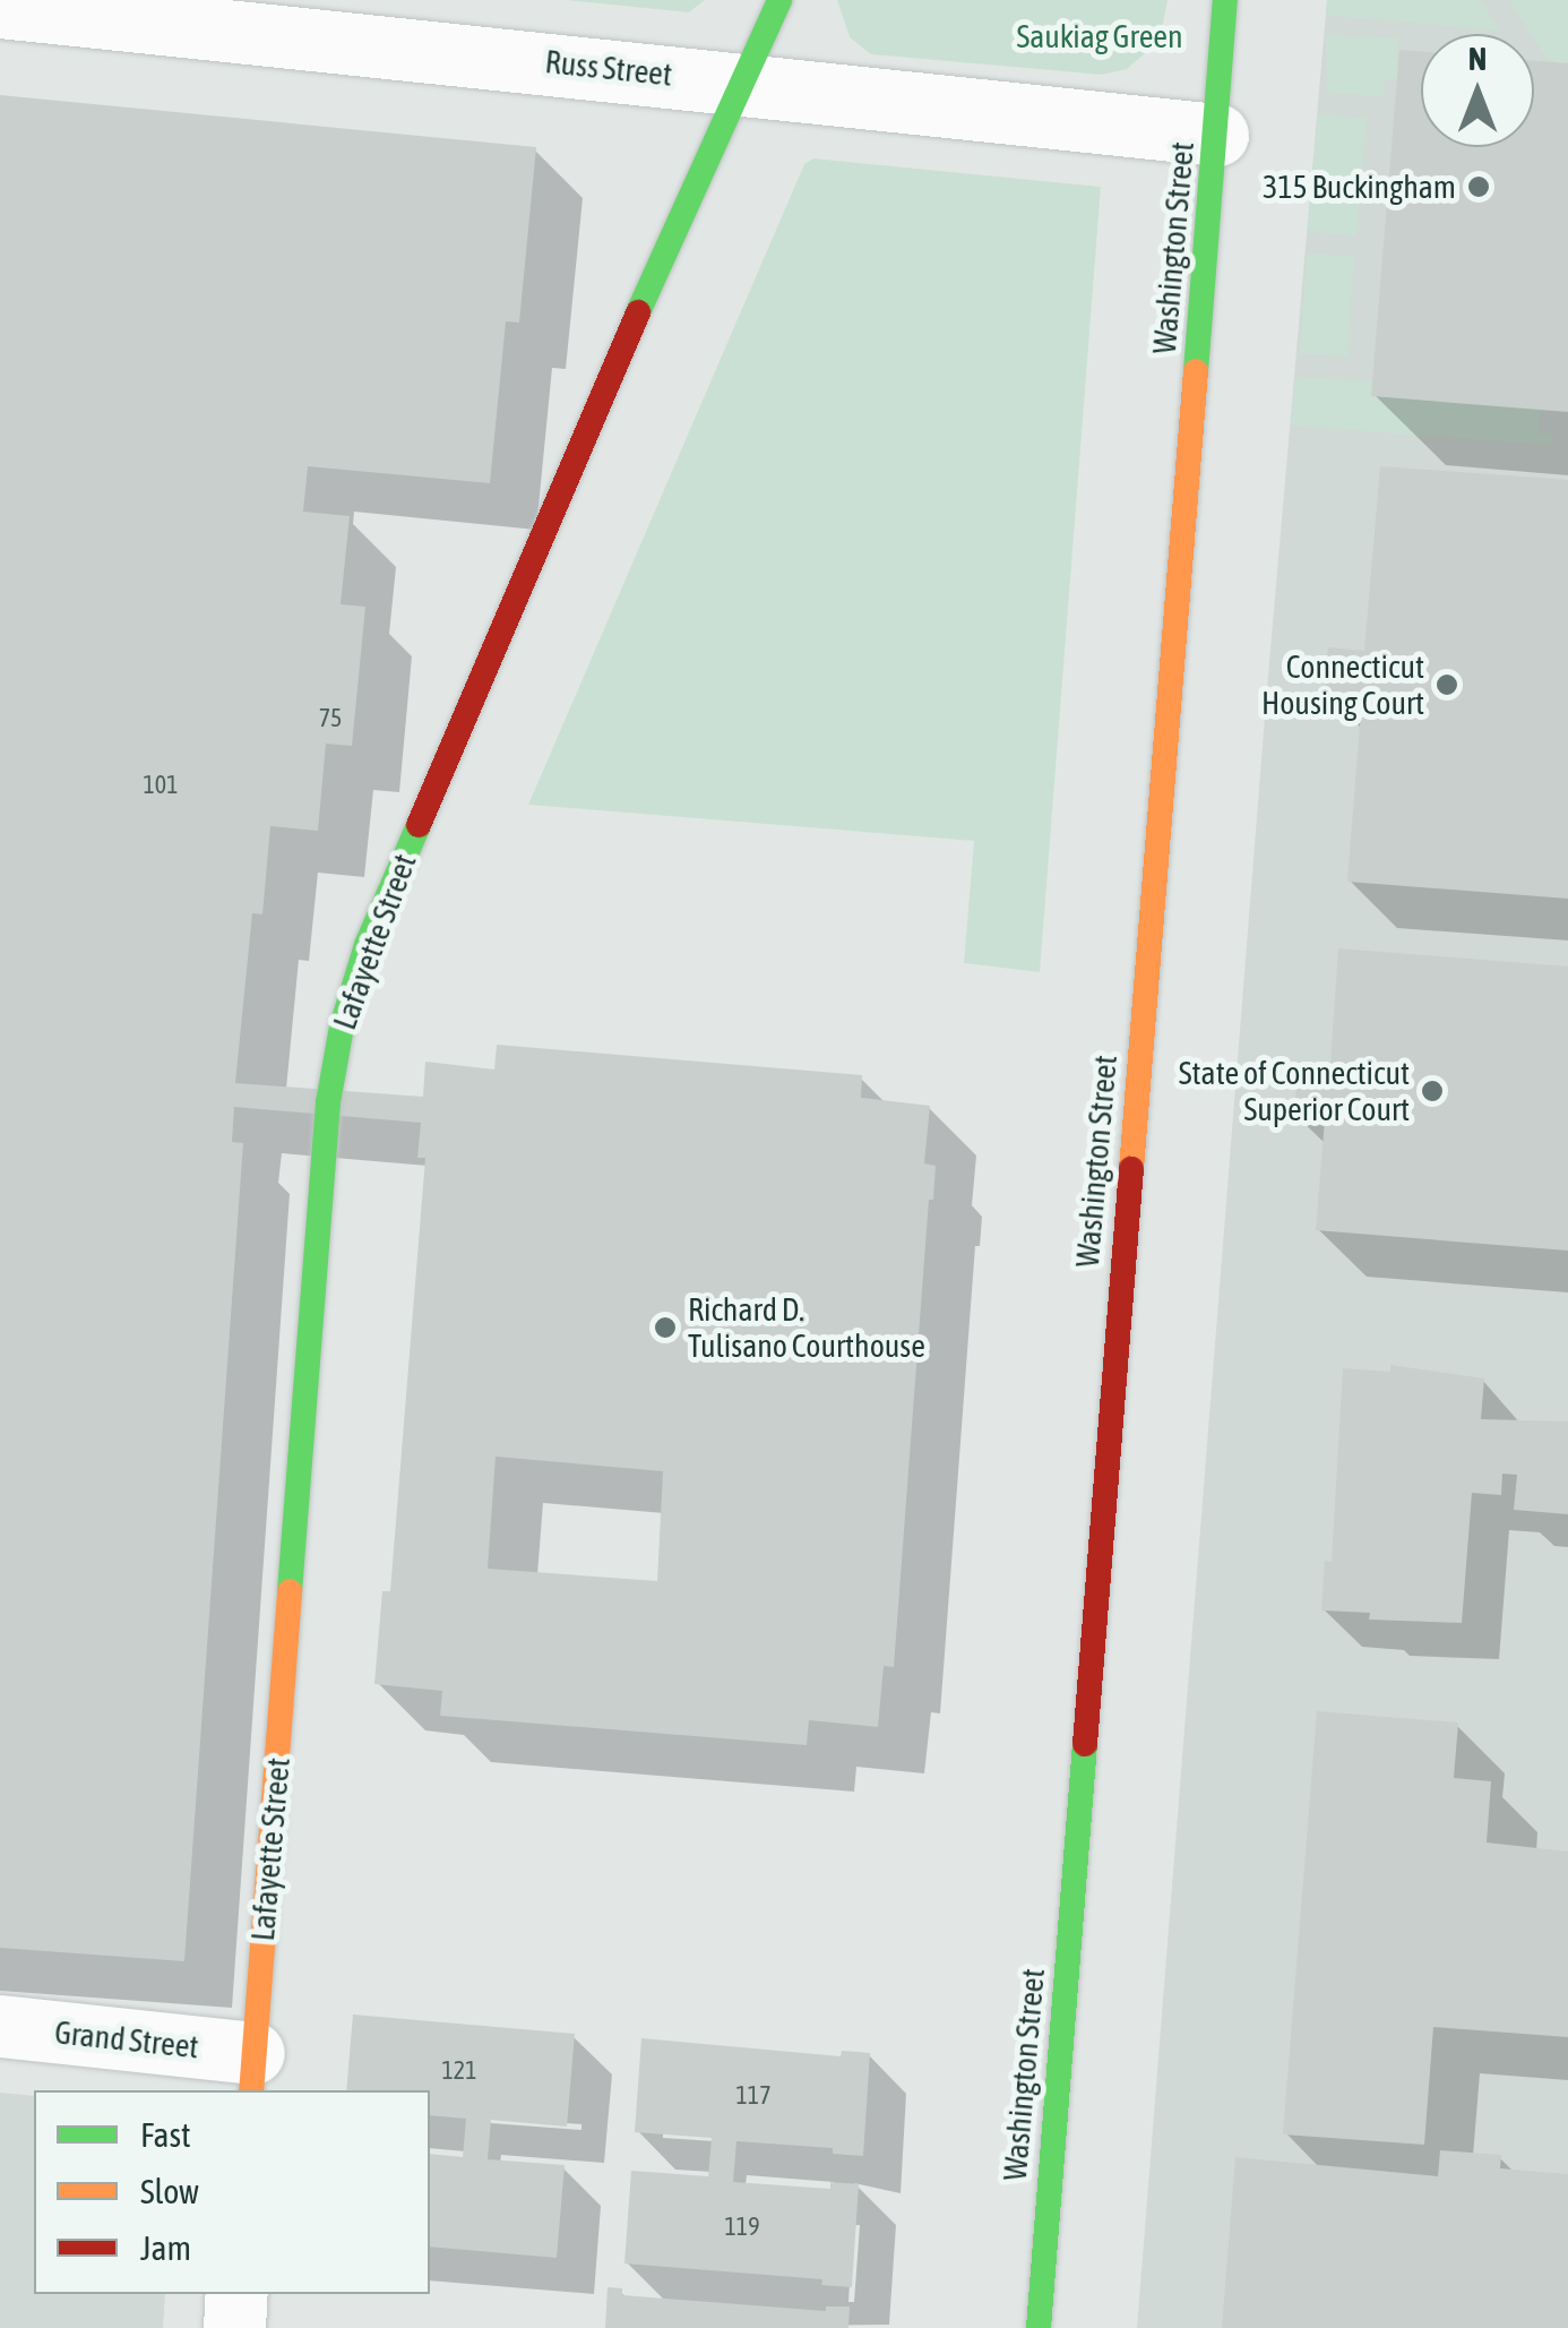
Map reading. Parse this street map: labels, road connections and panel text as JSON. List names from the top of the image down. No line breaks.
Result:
{"streets":{"main road":["Washington Street","Lafayette Street"],"street":["Russ Street","Grand Street"]},"crossings":[["Russ Street","Washington Street"],["Russ Street","Lafayette Street"],["Lafayette Street","Grand Street"]],"parks":["Saukiag Green"],"places":["315 Buckingham","Connecticut Housing Court","State of Connecticut Superior Court","Richard D. Tulisano Courthouse"],"house_numbers":["75","101","121","117","119"],"legend":["Fast","Slow","Jam"],"north":"top"}
